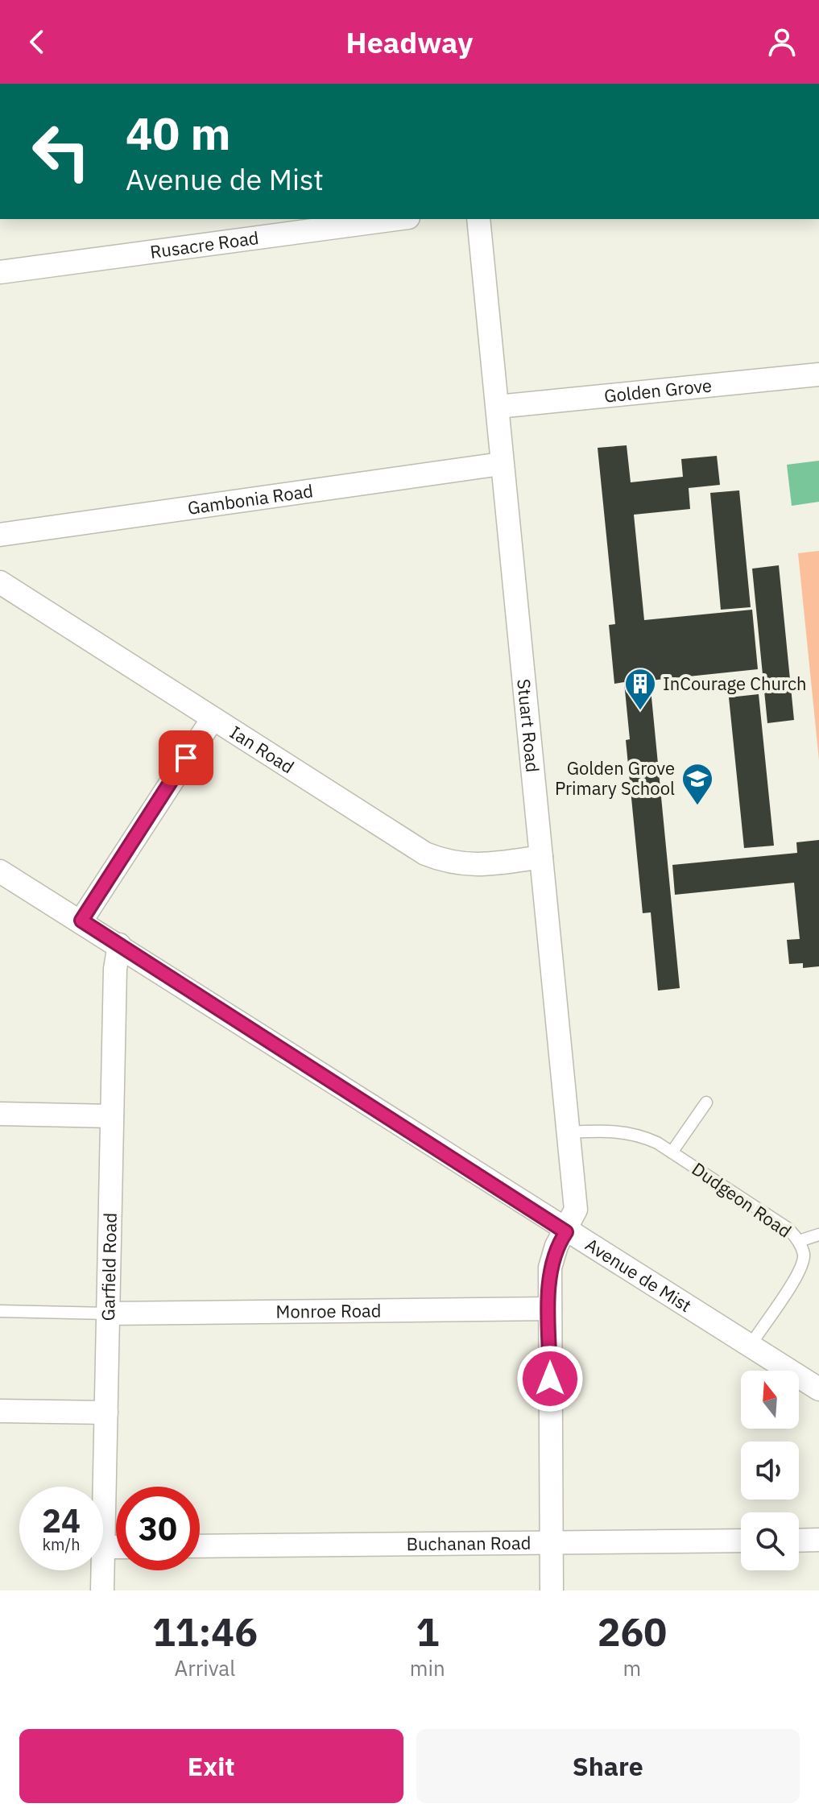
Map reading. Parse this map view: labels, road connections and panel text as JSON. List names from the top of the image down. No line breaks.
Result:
{"streets":{"street":["Rusacre Road","Golden Grove","Gambonia Road","Stuart Road","Ian Road","Garfield Road","Avenue de Mist","Monroe Road","Buchanan Road"],"lane":["Dudgeon Road"]},"crossings":[["Golden Grove","Stuart Road"],["Gambonia Road","Stuart Road"],["Stuart Road","Ian Road"],["Stuart Road","Dudgeon Road"],["Stuart Road","Avenue de Mist"],["Stuart Road","Monroe Road"],["Stuart Road","Buchanan Road"],["Dudgeon Road","Avenue de Mist"],["Garfield Road","Avenue de Mist"],["Garfield Road","Monroe Road"]],"places":{"building":["InCourage Church"],"school or university":["Golden Grove Primary School"]},"north":"top","page":{"header":"Headway","turn":["40 m","Avenue de Mist"],"speed":"24 km/h","limit":"30","eta":["11:46","Arrival","1","min","260","m"],"buttons":["Exit","Share"]}}
